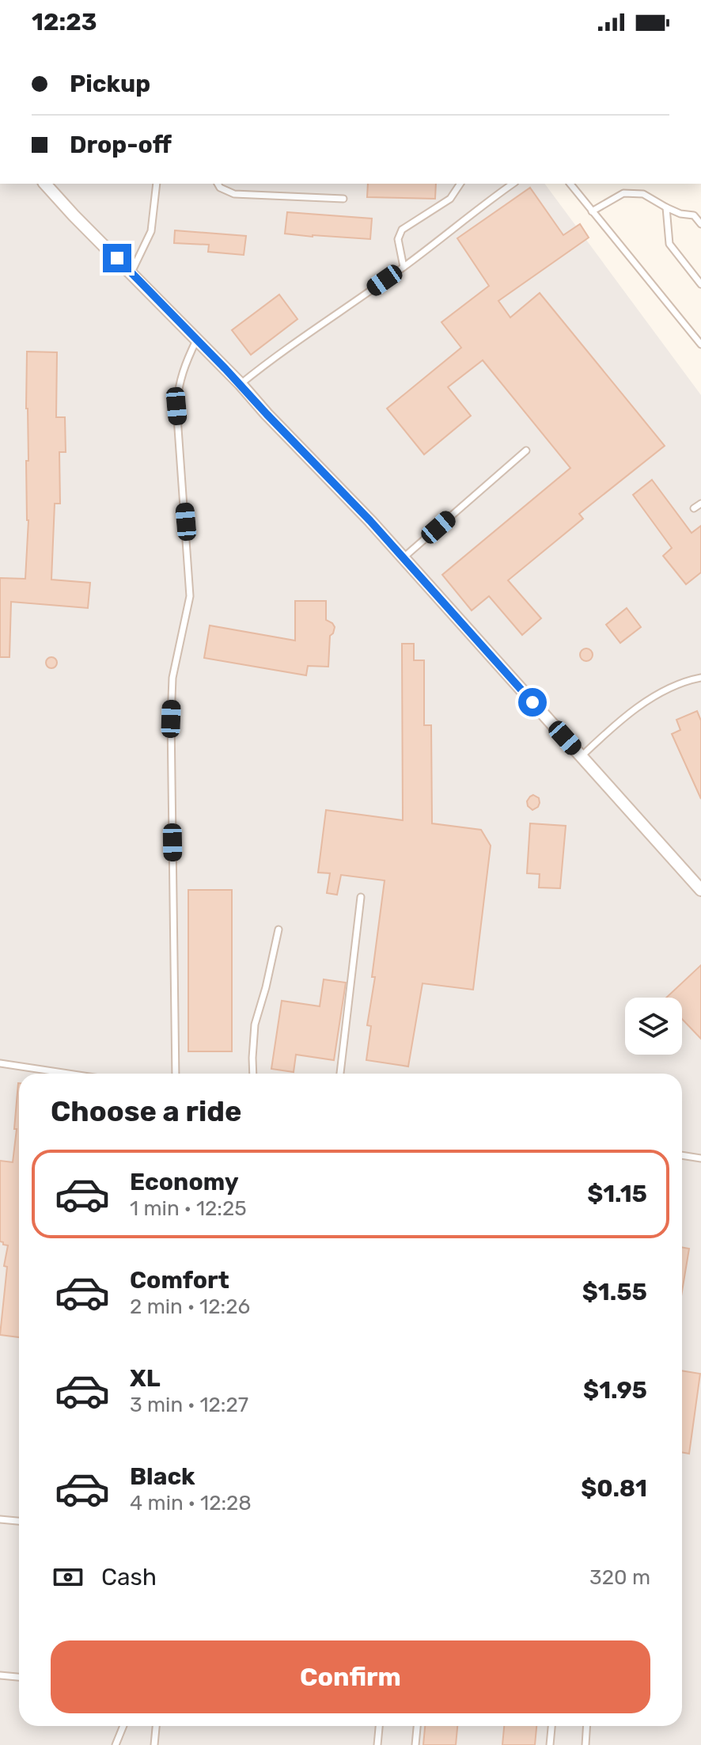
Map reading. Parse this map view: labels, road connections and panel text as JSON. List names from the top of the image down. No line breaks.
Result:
{"page":{"status":"12:23","banner":["Pickup","Drop-off"],"heading":"Choose a ride","list":[{"name":"Economy","note":"1 min · 12:25","value":"$1.15"},{"name":"Comfort","note":"2 min · 12:26","value":"$1.55"},{"name":"XL","note":"3 min · 12:27","value":"$1.95"},{"name":"Black","note":"4 min · 12:28","value":"$0.81"}],"pay":["Cash","320 m"],"buttons":"Confirm"}}
